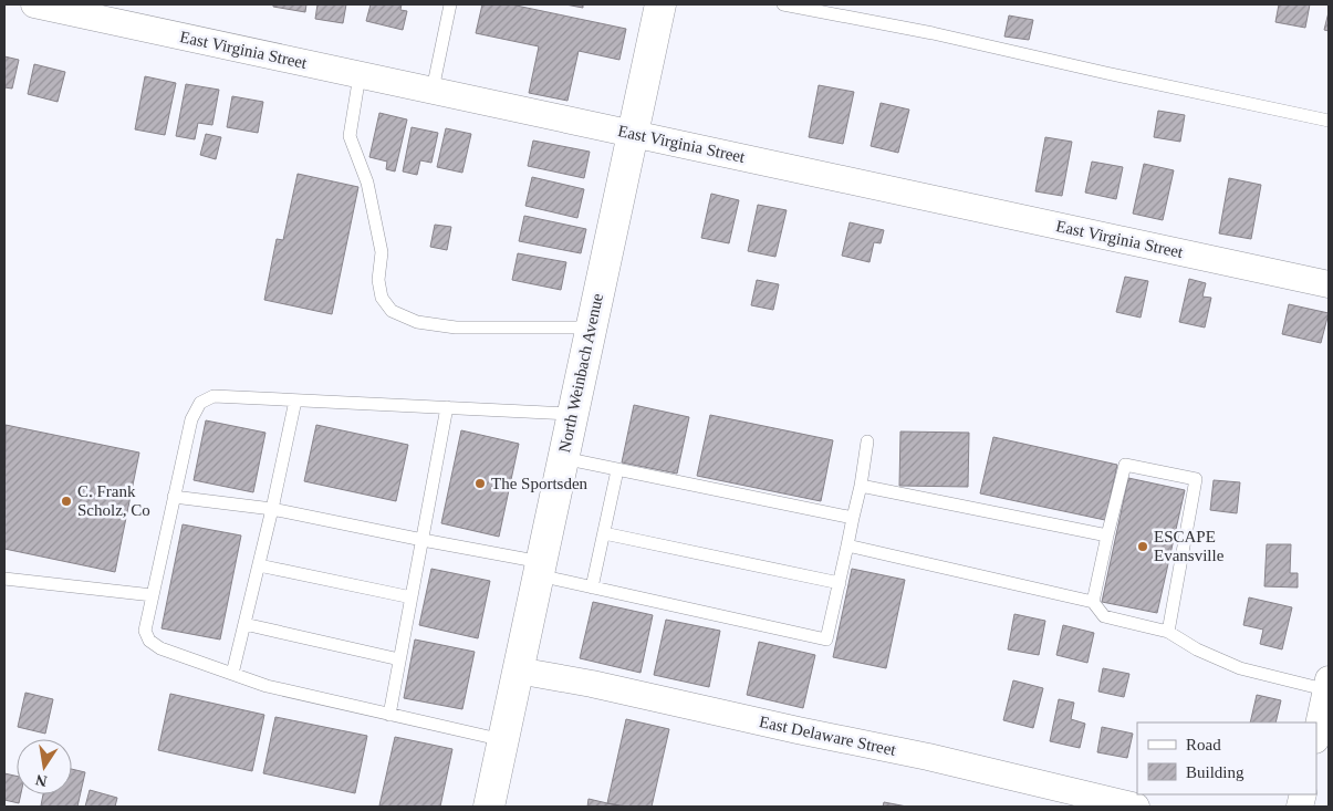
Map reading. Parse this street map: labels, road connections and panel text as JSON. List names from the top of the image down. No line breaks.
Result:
{"streets":{"main road":["North Weinbach Avenue"],"street":["East Virginia Street","East Delaware Street"]},"crossings":[["East Virginia Street","North Weinbach Avenue"],["North Weinbach Avenue","East Delaware Street"]],"places":["The Sportsden","C. Frank Scholz, Co","ESCAPE Evansville"],"legend":["Road","Building"],"north":"bottom"}
